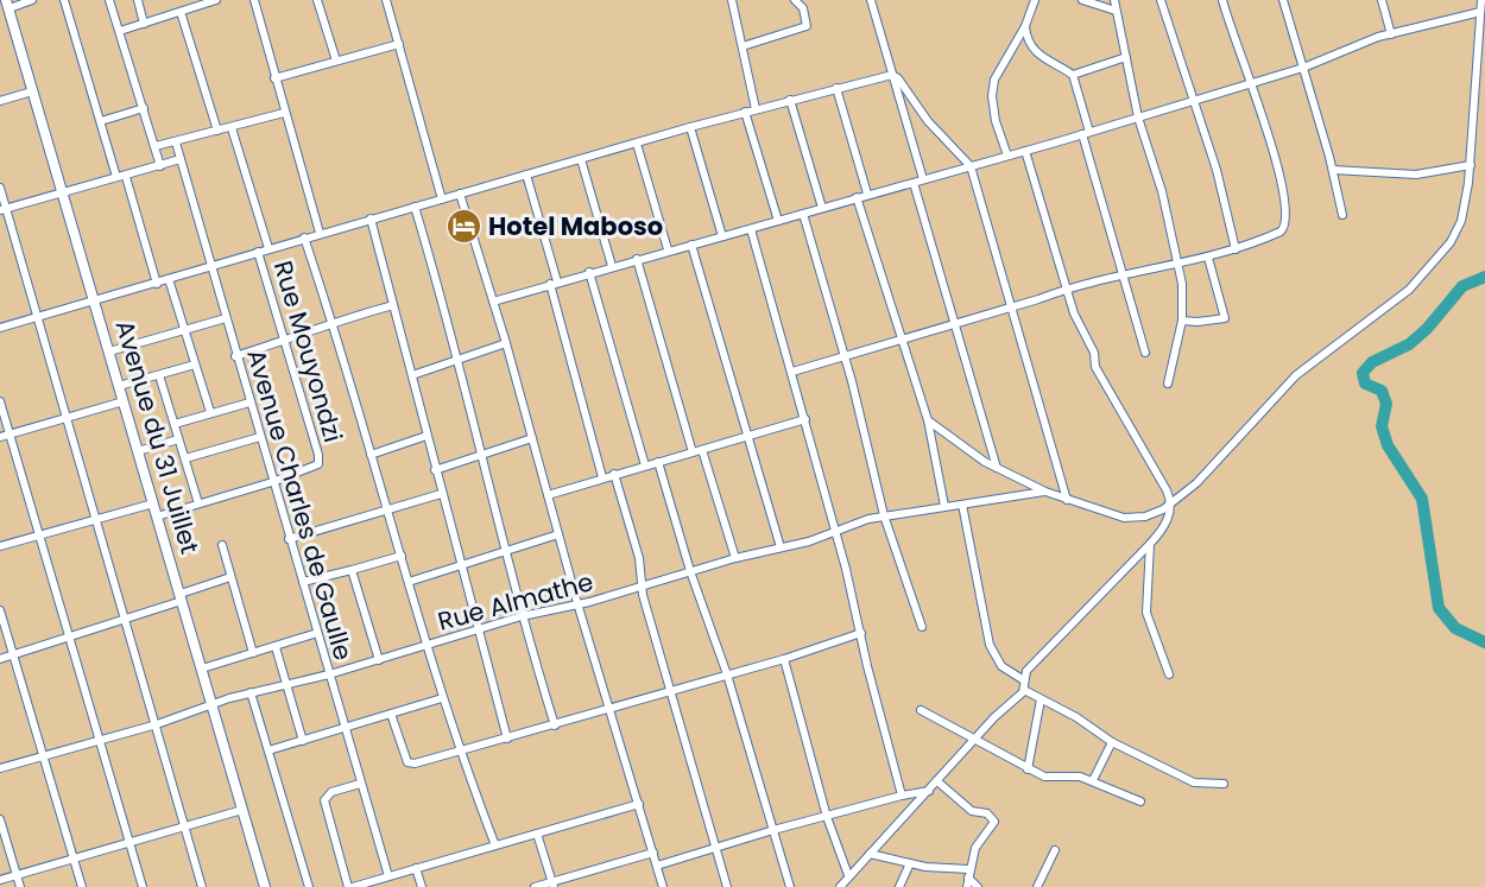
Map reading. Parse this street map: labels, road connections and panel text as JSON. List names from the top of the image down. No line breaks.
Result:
{"streets":{"street":["Rue Mouyondzi","Avenue du 31 Juillet","Avenue Charles de Gaulle","Rue Almathe"]},"crossings":[["Rue Mouyondzi","Avenue du 31 Juillet"],["Rue Mouyondzi","Avenue Charles de Gaulle"],["Avenue du 31 Juillet","Rue Almathe"],["Avenue Charles de Gaulle","Rue Almathe"]],"places":{"hotel":["Hotel Maboso"]}}
